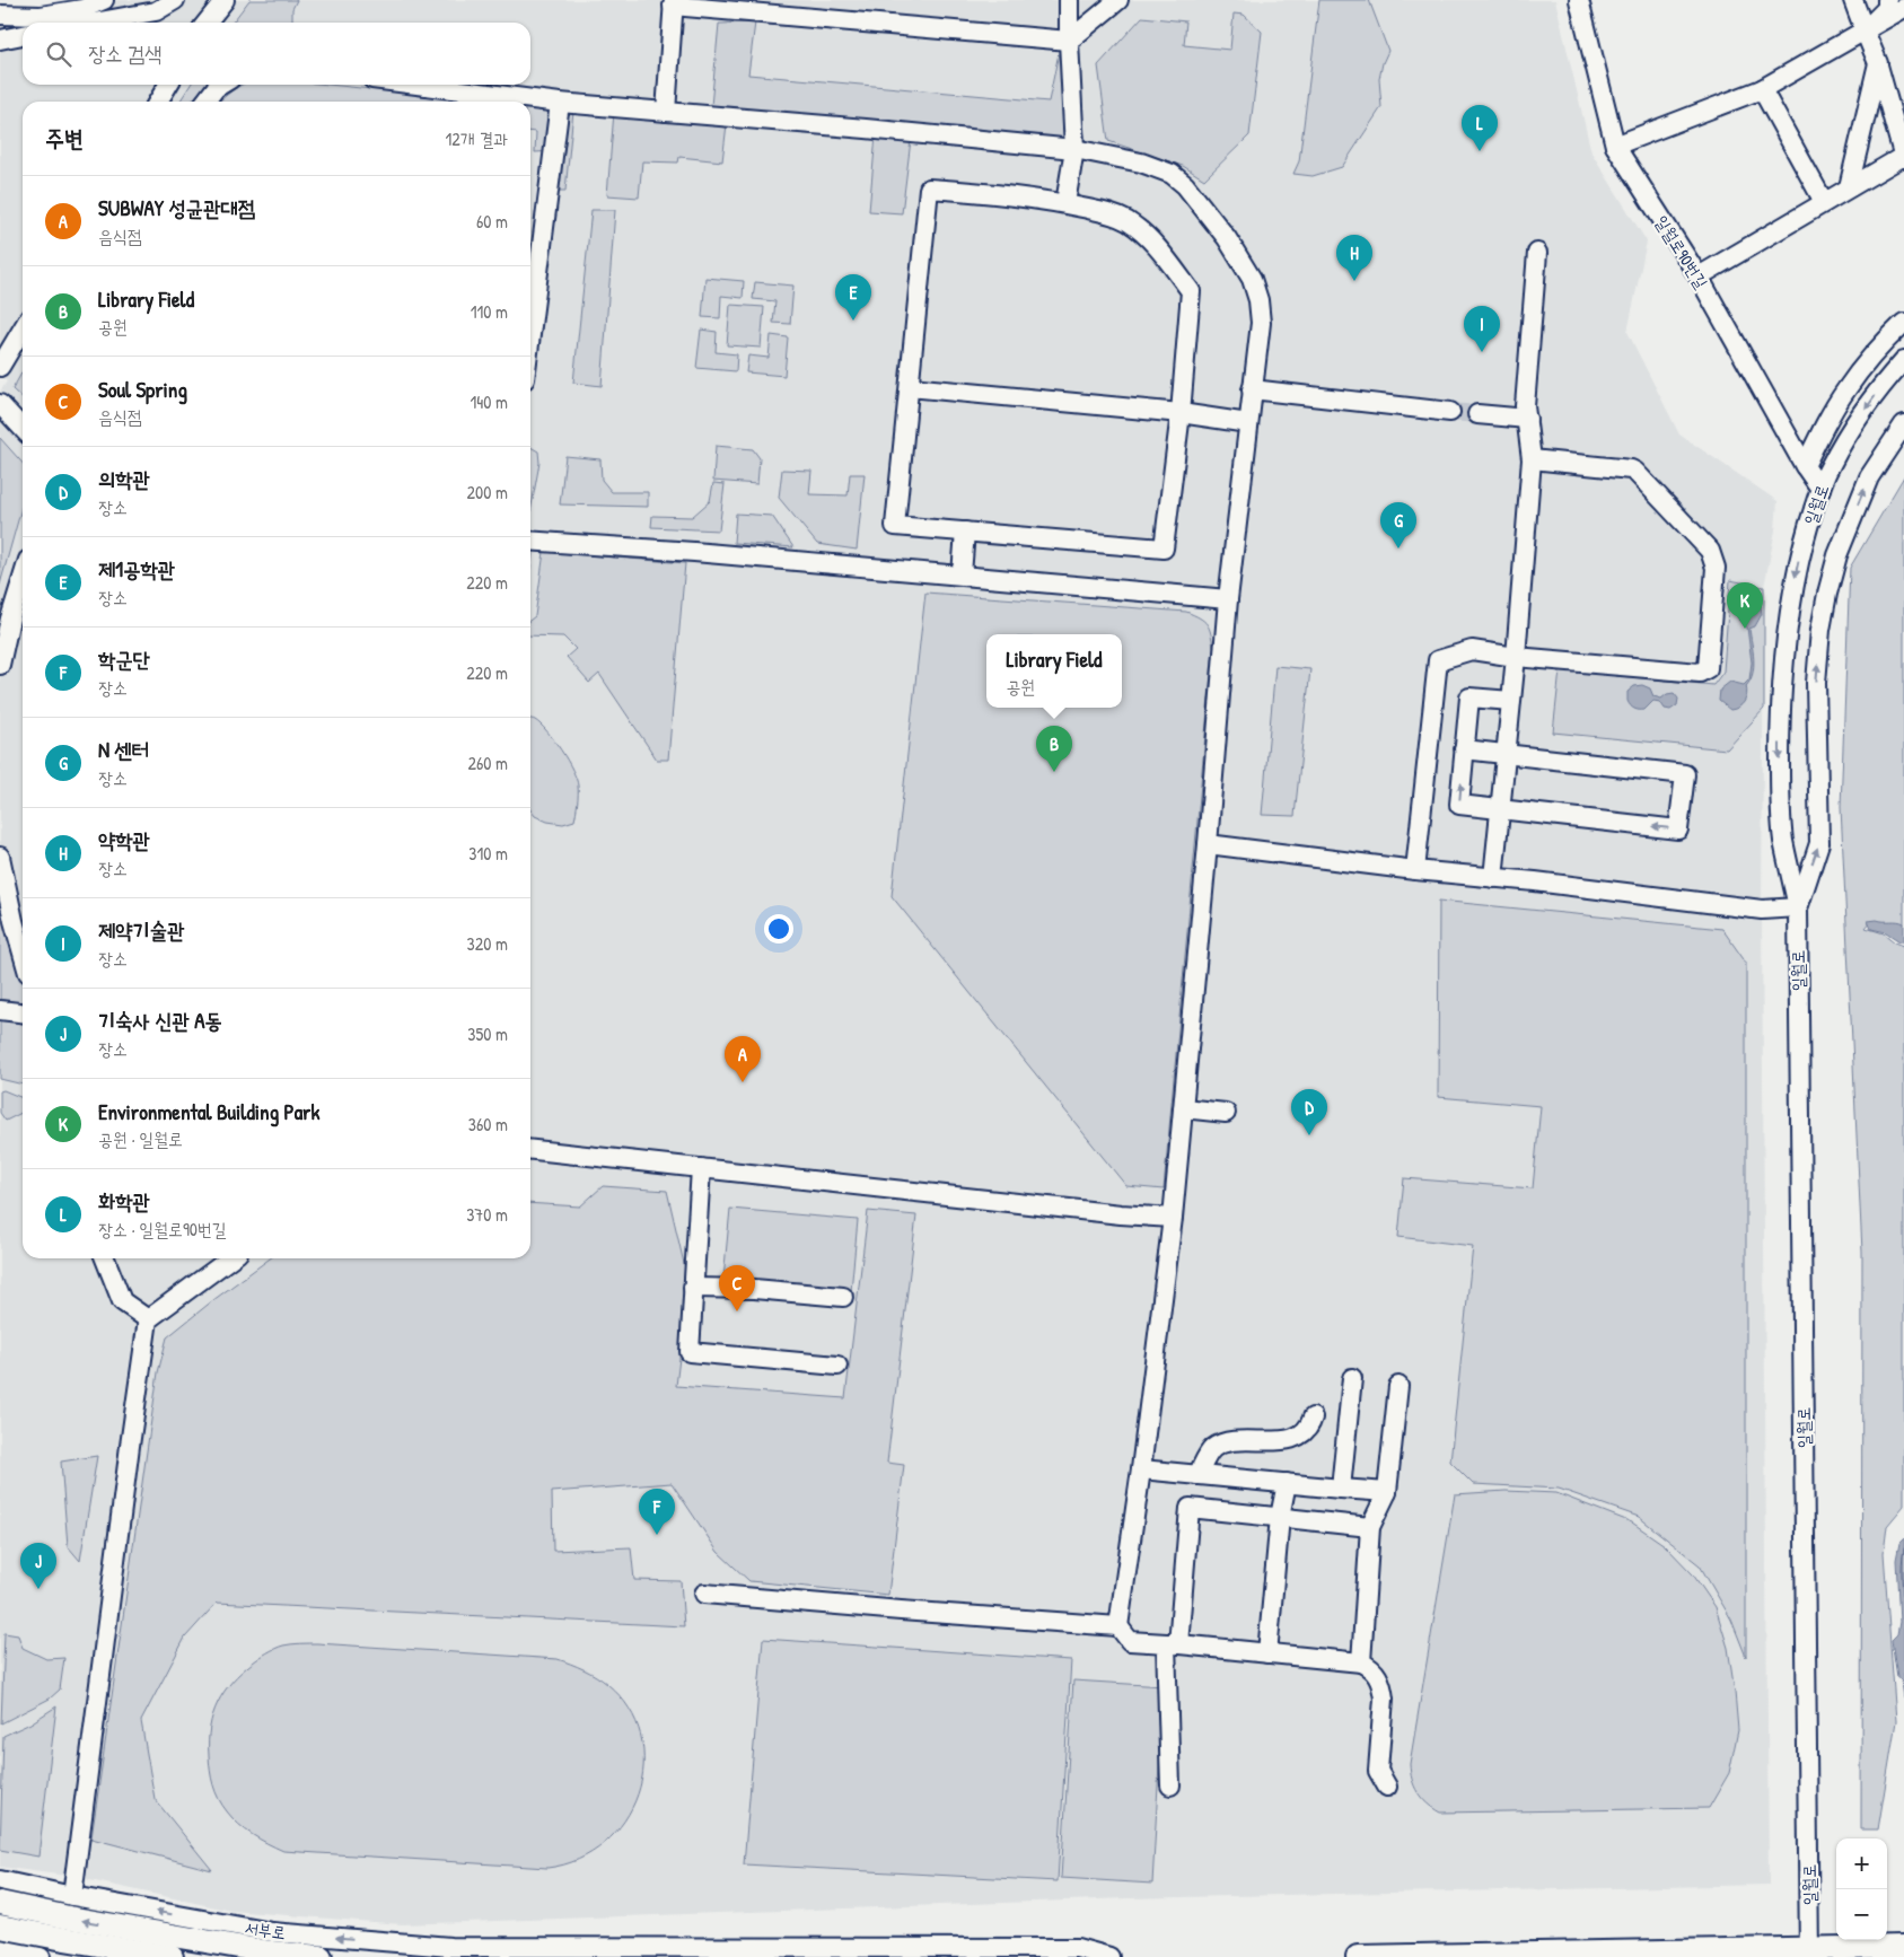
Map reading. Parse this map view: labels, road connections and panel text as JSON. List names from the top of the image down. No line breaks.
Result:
{"streets":{"main road":["서부로"],"street":["일월로90번길","일월로"]},"crossings":[["일월로90번길","일월로"]],"one_way":["서부로"],"page":{"search":"장소 검색","heading":["주변","12개 결과"],"pins":["L","H","E","I","G","K","B","A","D","C","F","J"],"list":[{"mark":"A","name":"SUBWAY 성균관대점","note":"음식점","value":"60 m"},{"mark":"B","name":"Library Field","note":"공원","value":"110 m"},{"mark":"C","name":"Soul Spring","note":"음식점","value":"140 m"},{"mark":"D","name":"의학관","note":"장소","value":"200 m"},{"mark":"E","name":"제1공학관","note":"장소","value":"220 m"},{"mark":"F","name":"학군단","note":"장소","value":"220 m"},{"mark":"G","name":"N 센터","note":"장소","value":"260 m"},{"mark":"H","name":"약학관","note":"장소","value":"310 m"},{"mark":"I","name":"제약기술관","note":"장소","value":"320 m"},{"mark":"J","name":"기숙사 신관 A동","note":"장소","value":"350 m"},{"mark":"K","name":"Environmental Building Park","note":"공원 · 일월로","value":"360 m"},{"mark":"L","name":"화학관","note":"장소 · 일월로90번길","value":"370 m"}],"popup":["Library Field","공원"],"map_buttons":["+","−"]}}
